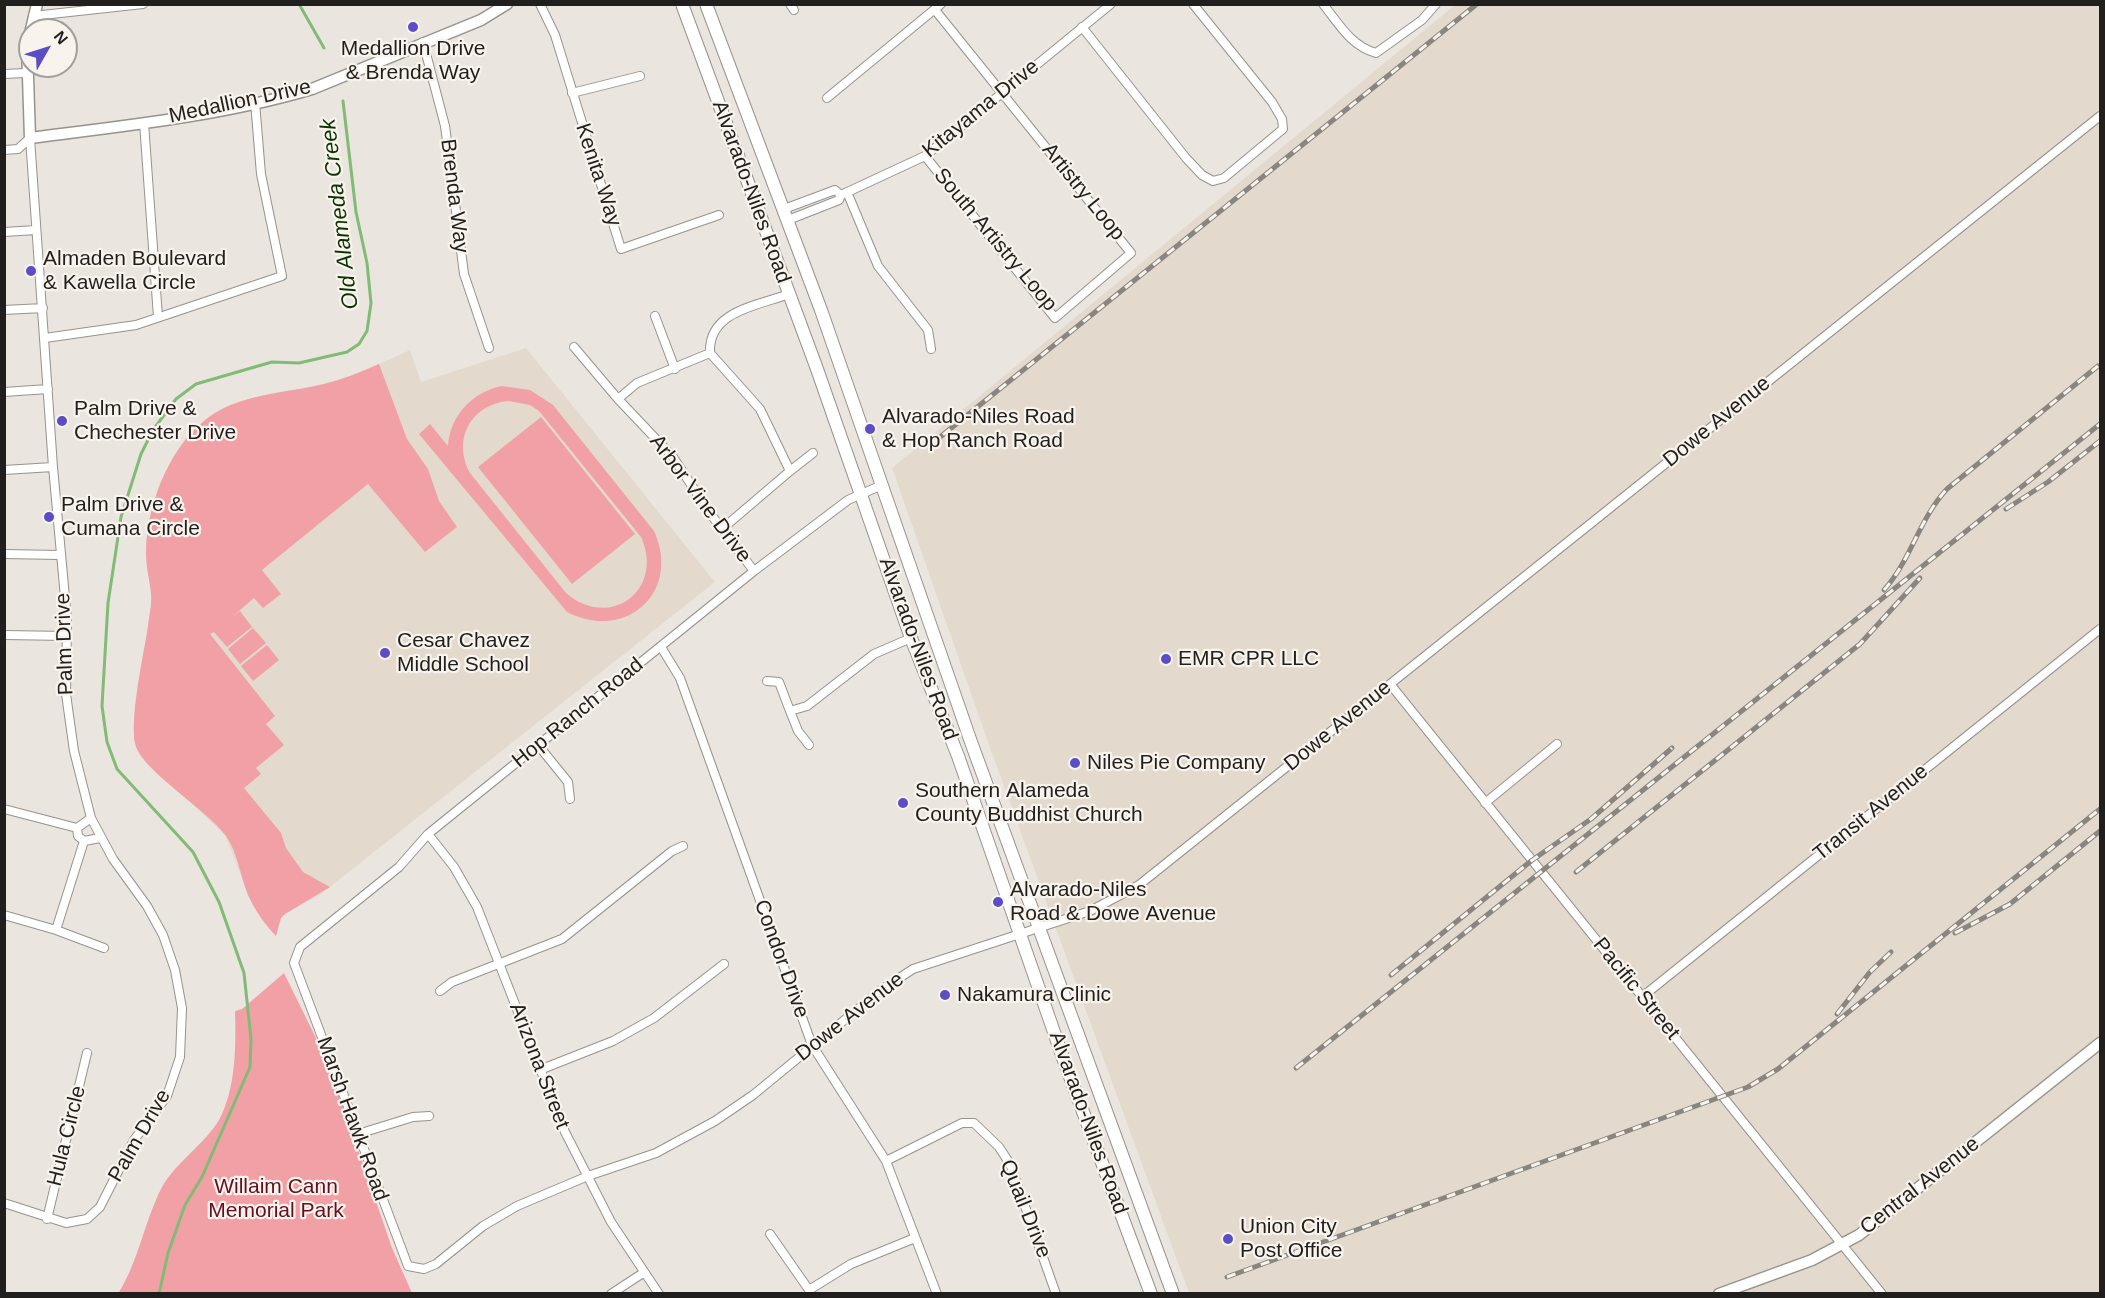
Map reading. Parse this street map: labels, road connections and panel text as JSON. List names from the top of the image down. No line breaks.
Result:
{"streets":{"main road":["Alvarado-Niles Road"],"street":["Medallion Drive","Kitayama Drive","Kenita Way","Artistry Loop","Brenda Way","South Artistry Loop","Dowe Avenue","Arbor Vine Drive","Palm Drive","Hop Ranch Road","Transit Avenue","Condor Drive","Pacific Street","Arizona Street","Marsh Hawk Road","Hula Circle","Central Avenue","Quail Drive"]},"crossings":[["Medallion Drive","Brenda Way"],["Medallion Drive","Palm Drive"],["Kitayama Drive","Alvarado-Niles Road"],["Kitayama Drive","Artistry Loop"],["Kitayama Drive","South Artistry Loop"],["Alvarado-Niles Road","Dowe Avenue"],["Alvarado-Niles Road","Hop Ranch Road"],["Artistry Loop","South Artistry Loop"],["Dowe Avenue","Condor Drive"],["Dowe Avenue","Pacific Street"],["Dowe Avenue","Arizona Street"],["Dowe Avenue","Marsh Hawk Road"],["Arbor Vine Drive","Hop Ranch Road"],["Palm Drive","Hula Circle"],["Hop Ranch Road","Condor Drive"],["Hop Ranch Road","Arizona Street"],["Hop Ranch Road","Marsh Hawk Road"],["Transit Avenue","Pacific Street"],["Condor Drive","Quail Drive"],["Pacific Street","Central Avenue"]],"water":["Old Alameda Creek"],"parks":["Willaim Cann Memorial Park"],"places":["Medallion Drive & Brenda Way","Almaden Boulevard & Kawella Circle","Palm Drive & Chechester Drive","Alvarado-Niles Road & Hop Ranch Road","Palm Drive & Cumana Circle","Cesar Chavez Middle School","EMR CPR LLC","Niles Pie Company","Southern Alameda County Buddhist Church","Alvarado-Niles Road & Dowe Avenue","Nakamura Clinic","Union City Post Office"],"north":"top right"}
